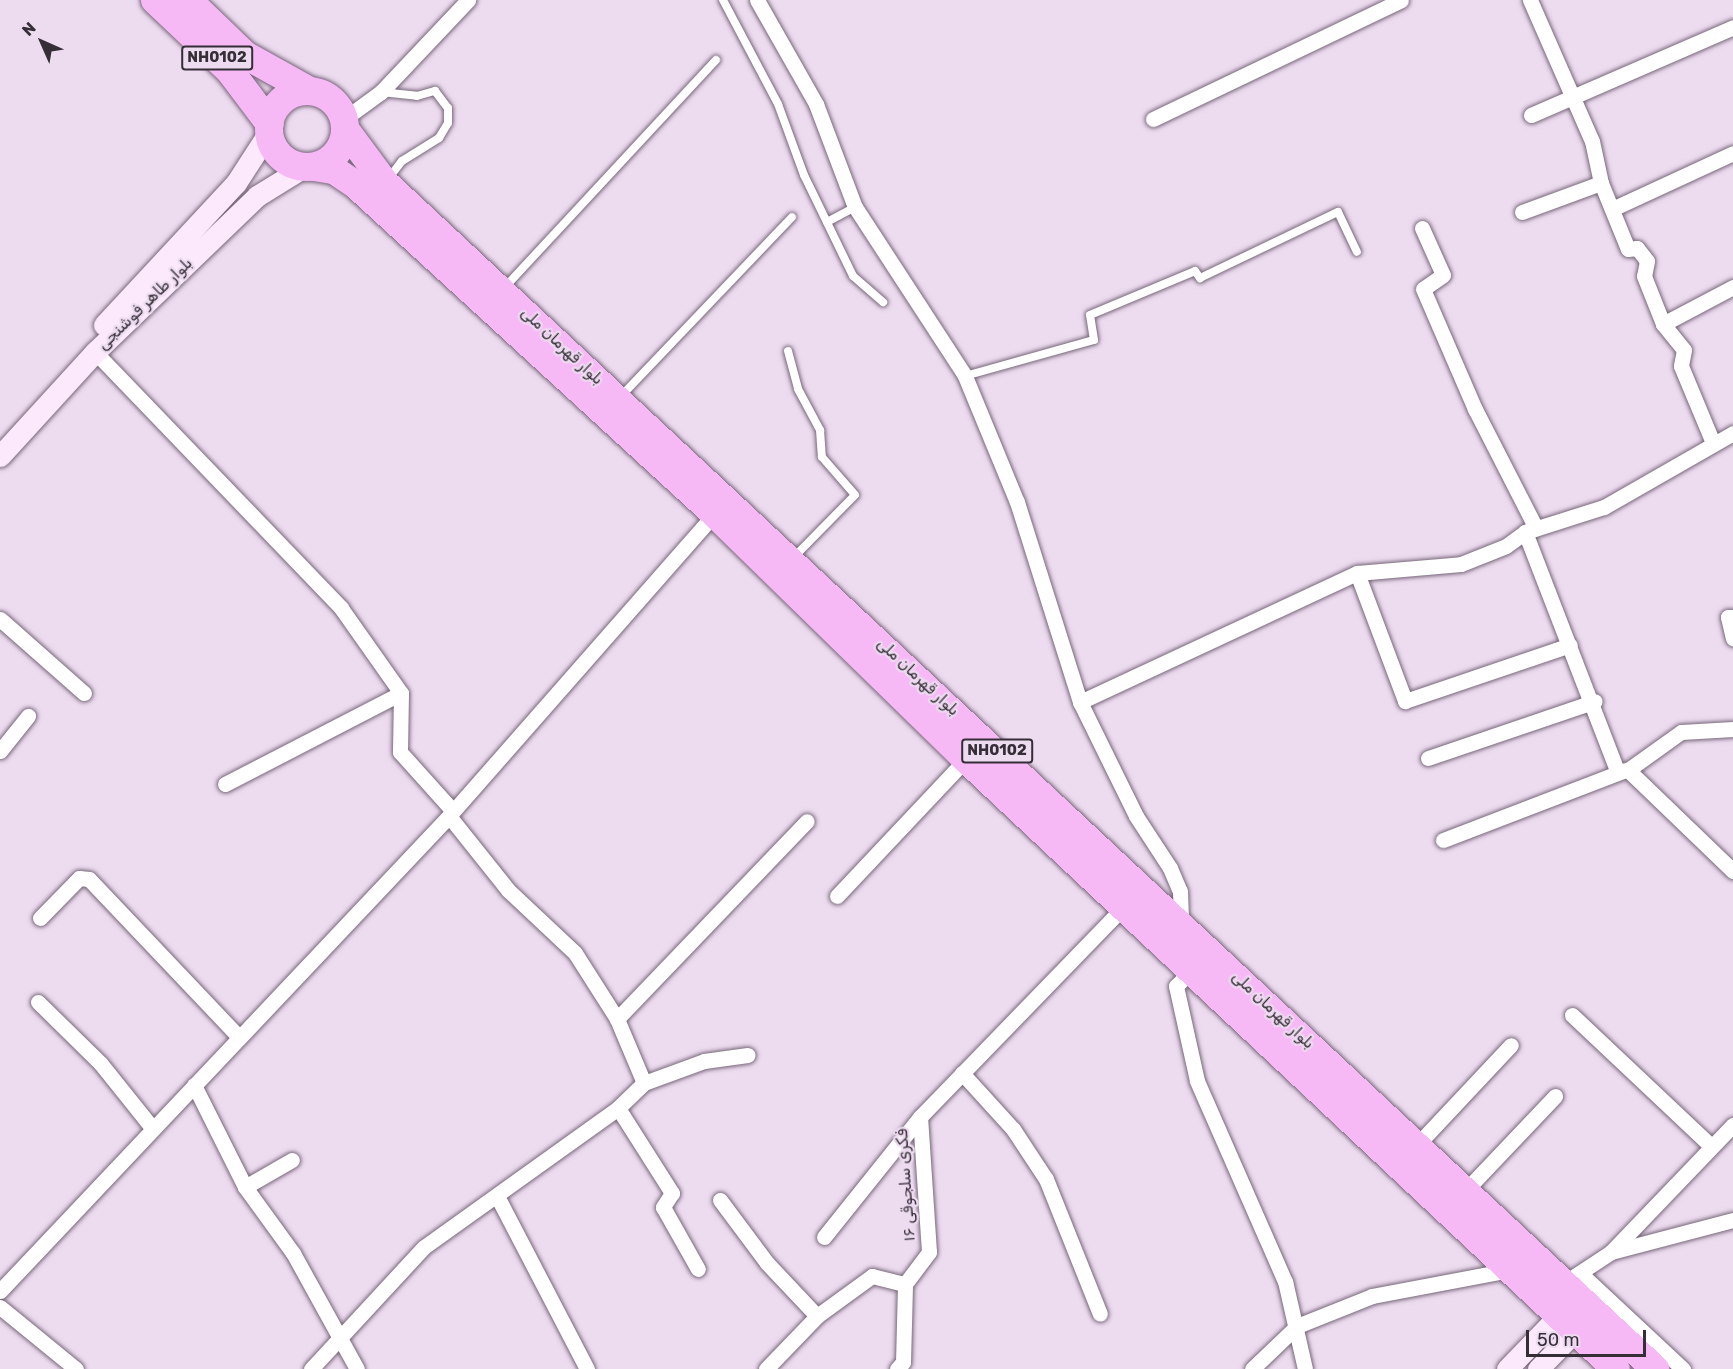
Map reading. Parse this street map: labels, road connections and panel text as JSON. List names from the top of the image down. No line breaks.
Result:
{"streets":{"highway":["NH0102","بلوار قهرمان ملی"],"street":["بلوار طاهر فوشنجی","فکری سلجوقی ۱۶"]},"crossings":[["NH0102","بلوار طاهر فوشنجی"],["NH0102","بلوار قهرمان ملی"],["بلوار طاهر فوشنجی","بلوار قهرمان ملی"]],"scale_bar":"50 m","north":"top left"}
